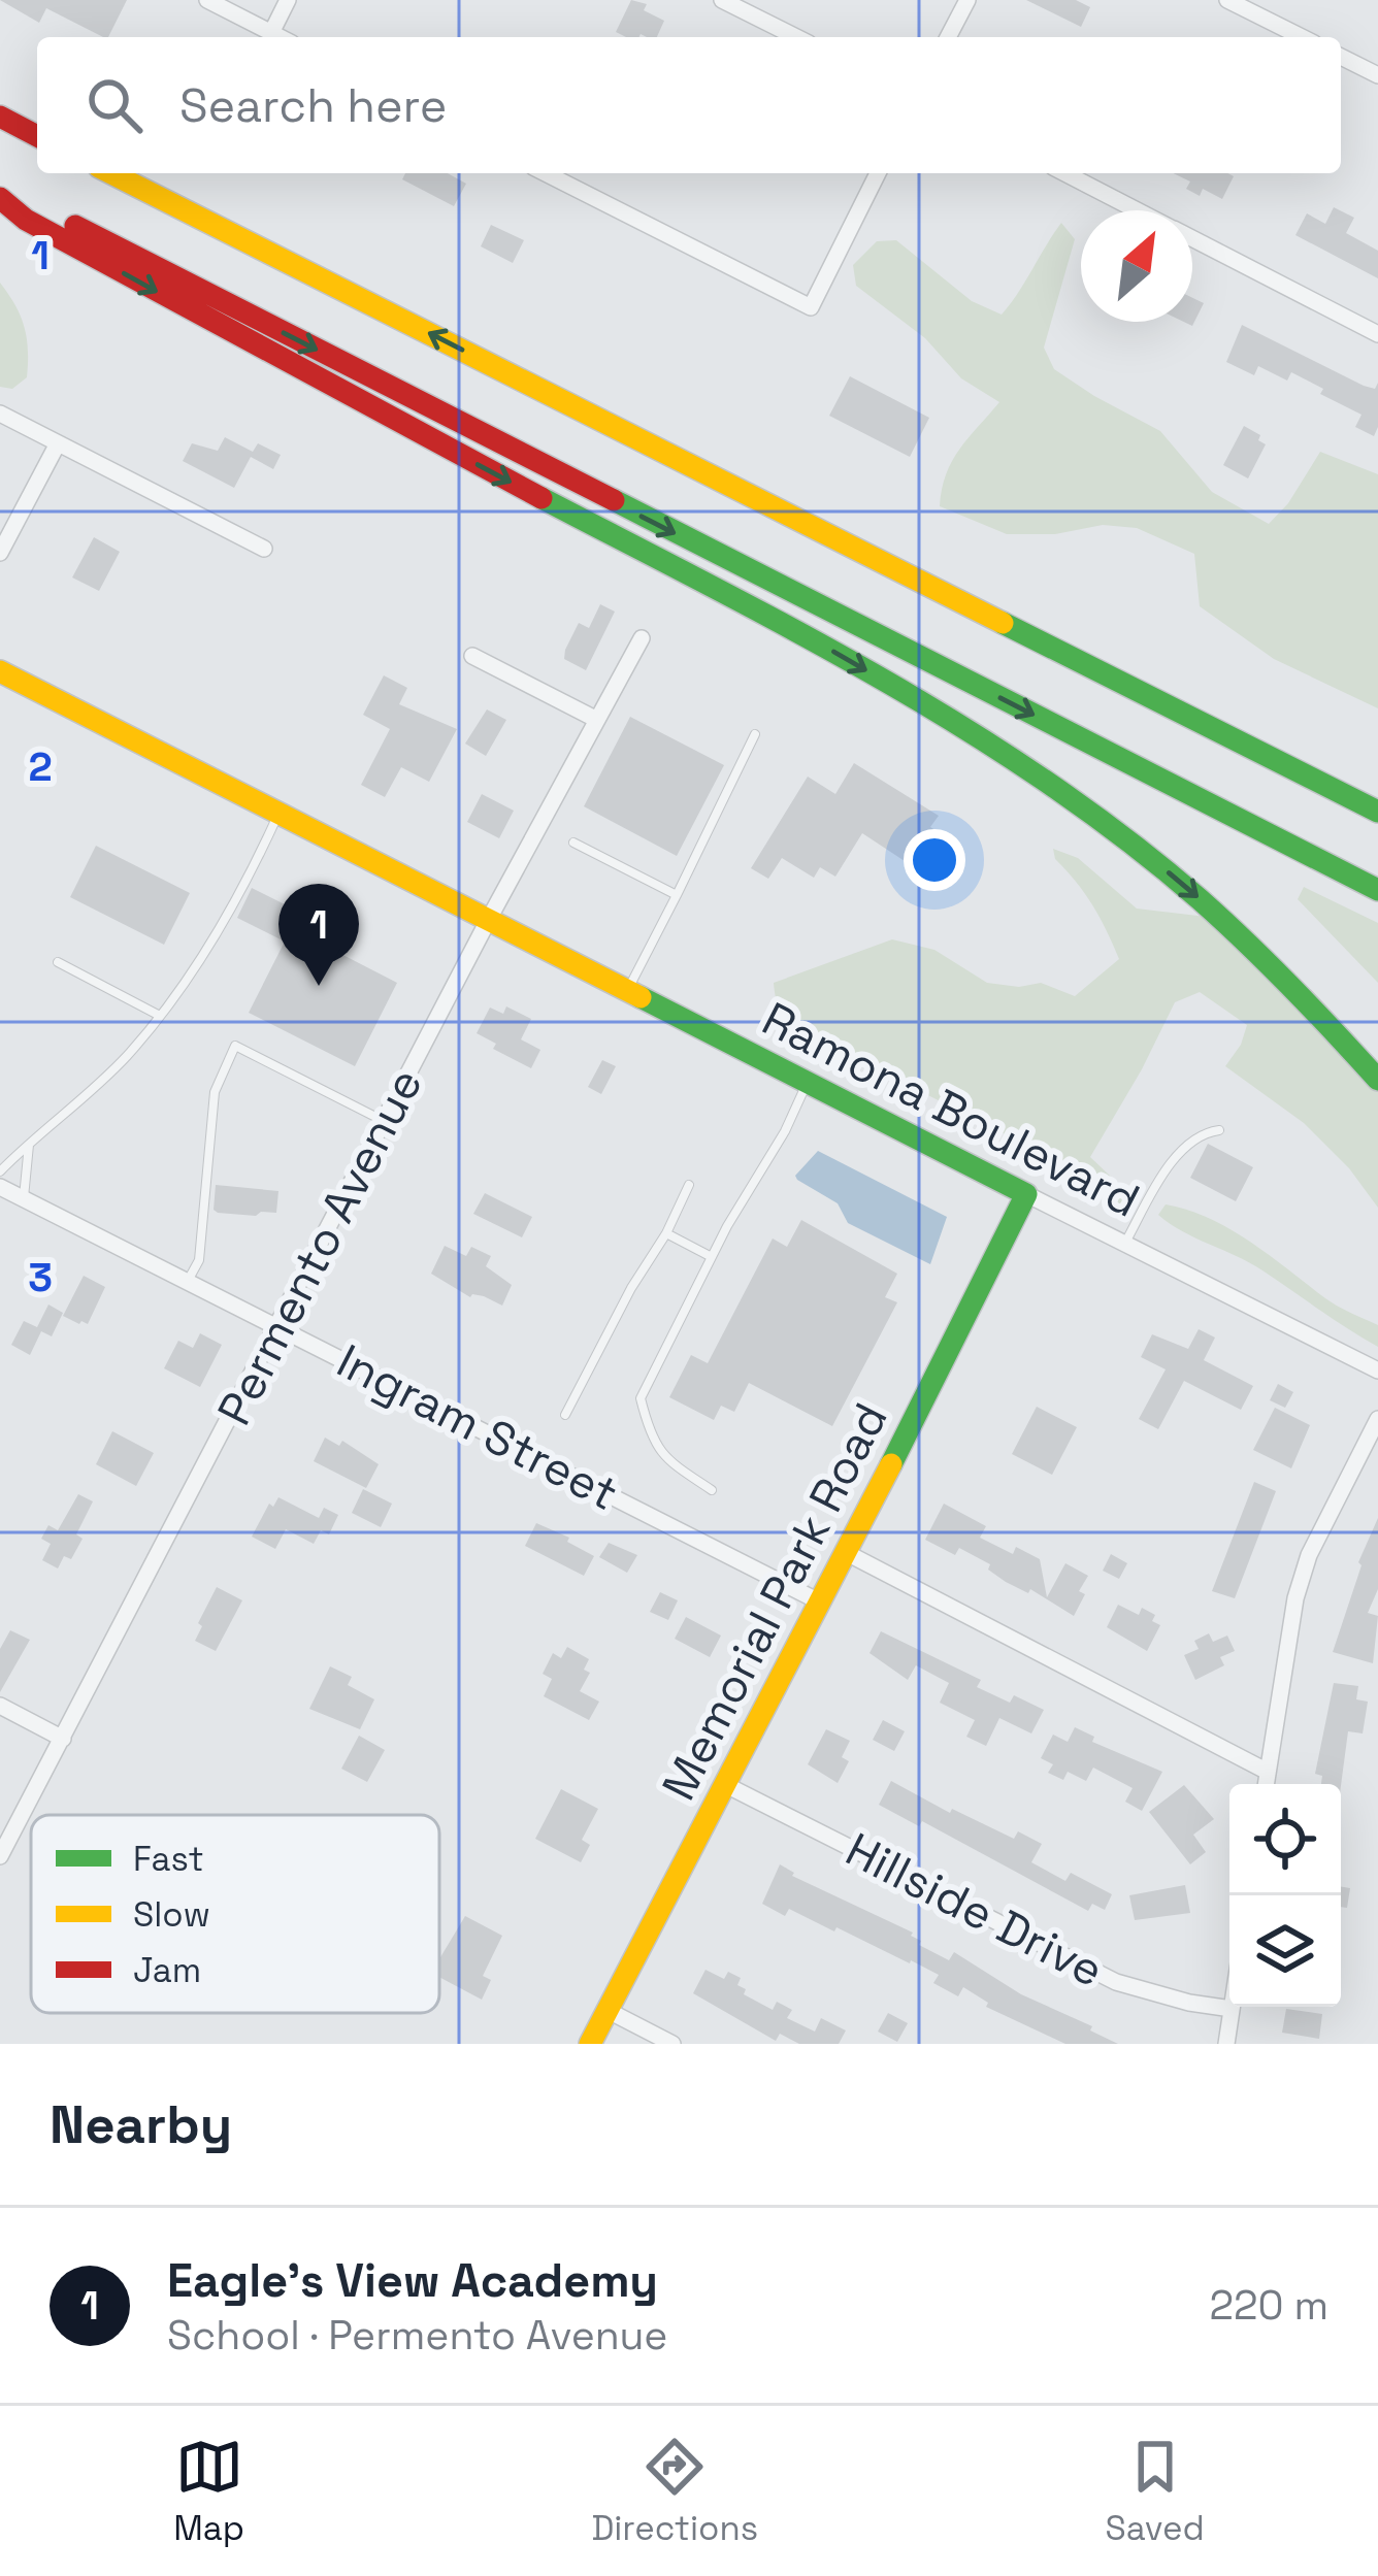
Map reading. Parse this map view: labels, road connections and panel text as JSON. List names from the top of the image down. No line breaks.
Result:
{"streets":{"main road":["Ramona Boulevard","Memorial Park Road"],"street":["Permento Avenue","Ingram Street","Hillside Drive"]},"crossings":[["Ramona Boulevard","Permento Avenue"],["Ramona Boulevard","Memorial Park Road"],["Permento Avenue","Ingram Street"],["Ingram Street","Memorial Park Road"],["Memorial Park Road","Hillside Drive"]],"legend":["Fast","Slow","Jam"],"north":"top right","page":{"search":"Search here","pins":"1","heading":"Nearby","list":[{"mark":"1","name":"Eagle's View Academy","note":"School · Permento Avenue","value":"220 m"}],"nav":["Map","Directions","Saved"]},"grid":{"rows":["1","2","3"]}}
